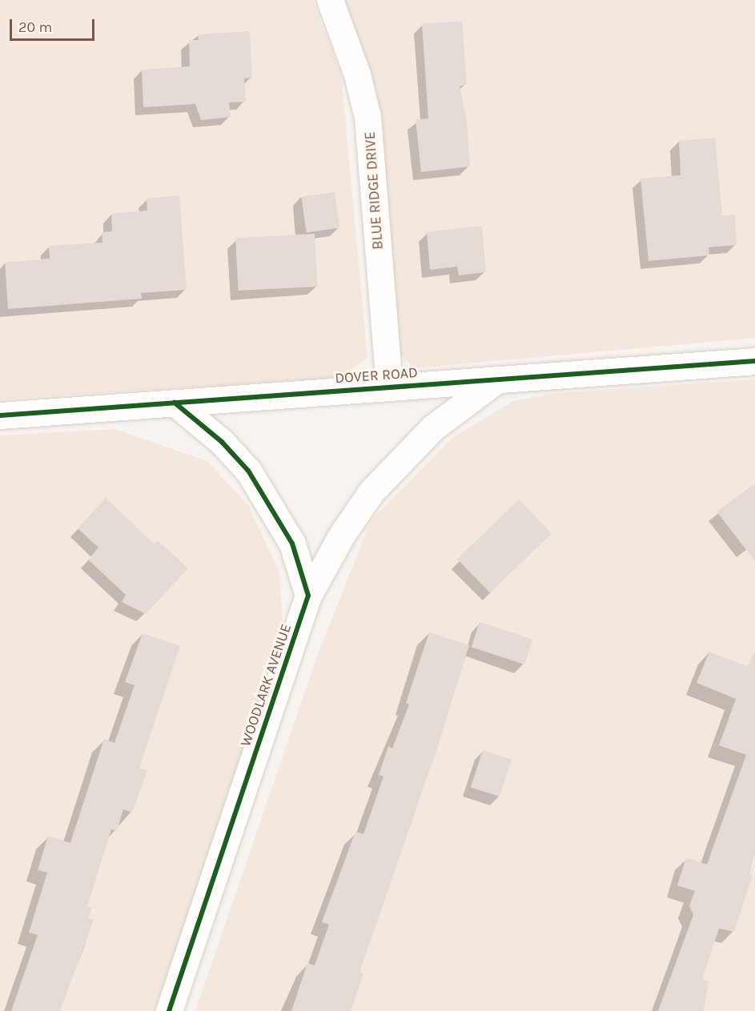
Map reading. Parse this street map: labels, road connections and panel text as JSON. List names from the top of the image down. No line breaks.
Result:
{"streets":{"street":["BLUE RIDGE DRIVE","DOVER ROAD","WOODLARK AVENUE"]},"crossings":[["BLUE RIDGE DRIVE","DOVER ROAD"],["DOVER ROAD","WOODLARK AVENUE"]],"scale_bar":"20 m"}
